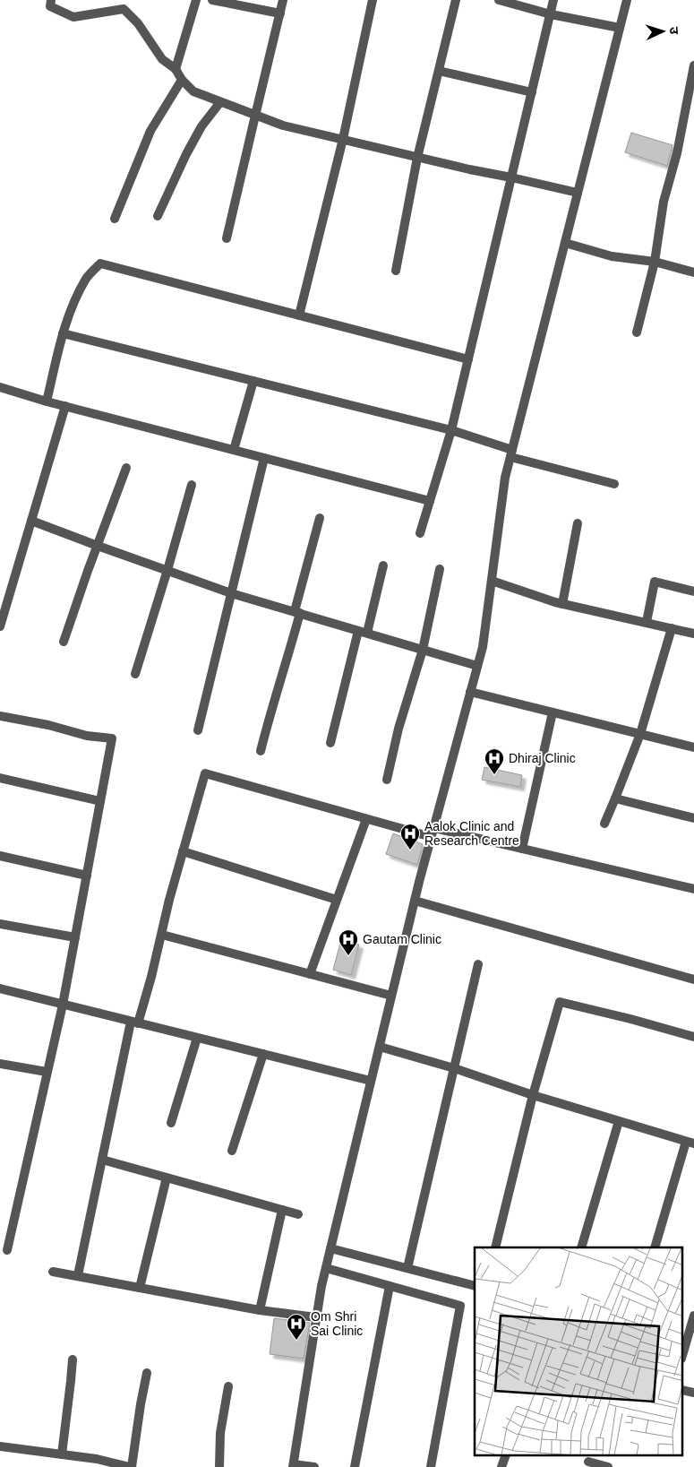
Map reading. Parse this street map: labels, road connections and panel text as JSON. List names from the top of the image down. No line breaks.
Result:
{"places":{"hospital":["Dhiraj Clinic","Aalok Clinic and Research Centre","Gautam Clinic","Om Shri Sai Clinic"]},"north":"right"}
